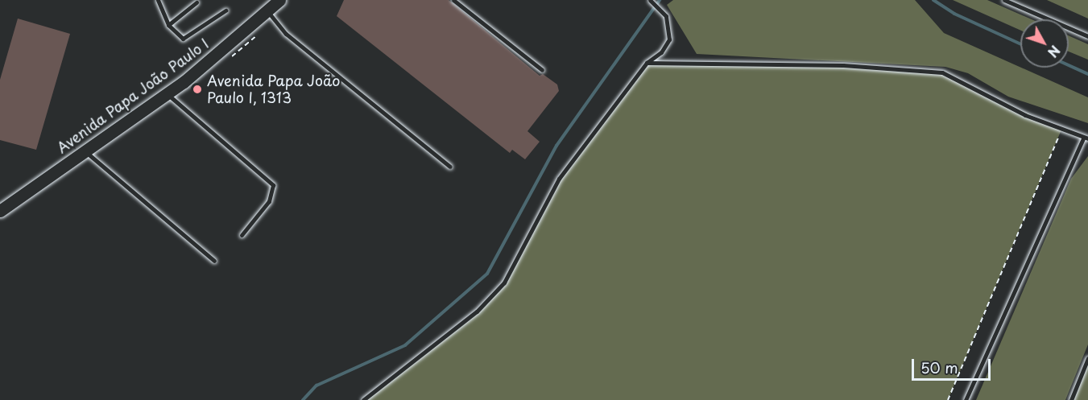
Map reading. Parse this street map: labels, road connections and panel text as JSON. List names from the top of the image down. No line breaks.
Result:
{"streets":{"main road":["Avenida Papa João Paulo I"]},"places":["Avenida Papa João Paulo I, 1313"],"scale_bar":"50 m","north":"bottom right"}
